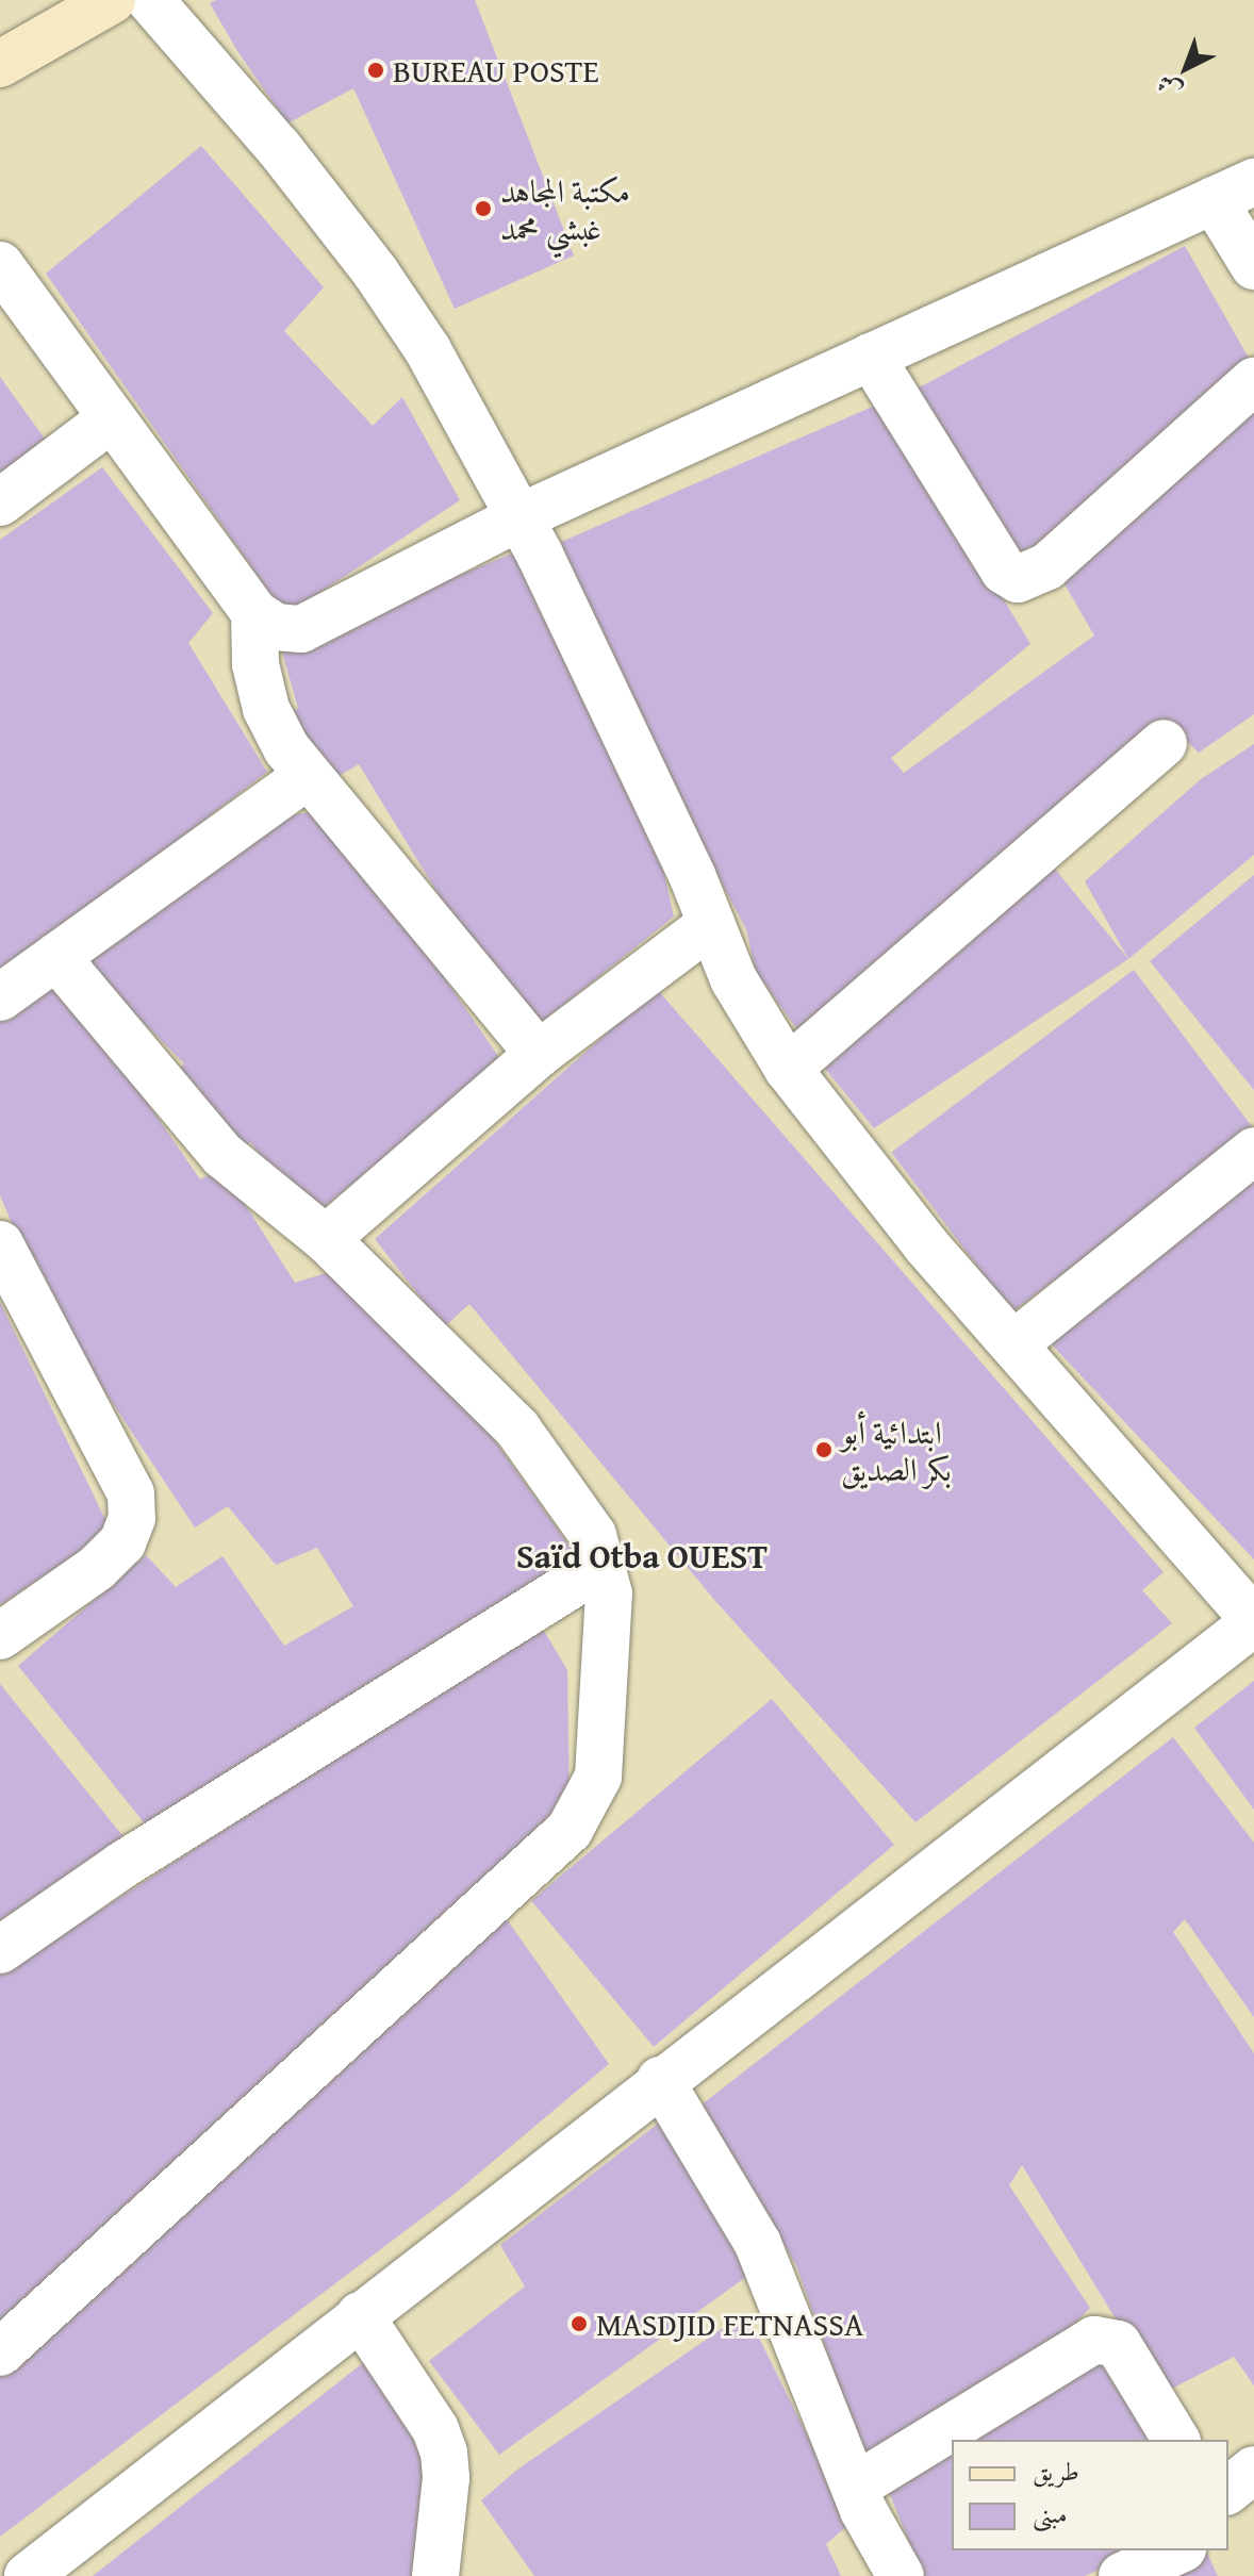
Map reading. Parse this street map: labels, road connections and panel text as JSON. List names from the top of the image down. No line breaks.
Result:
{"districts":["Saïd Otba OUEST"],"places":["BUREAU POSTE","مكتبة المجاهد غبشي محمد","ابتدائية أبو بكر الصديق","MASDJID FETNASSA"],"legend":["طريق","مبنى"],"north":"bottom left"}
